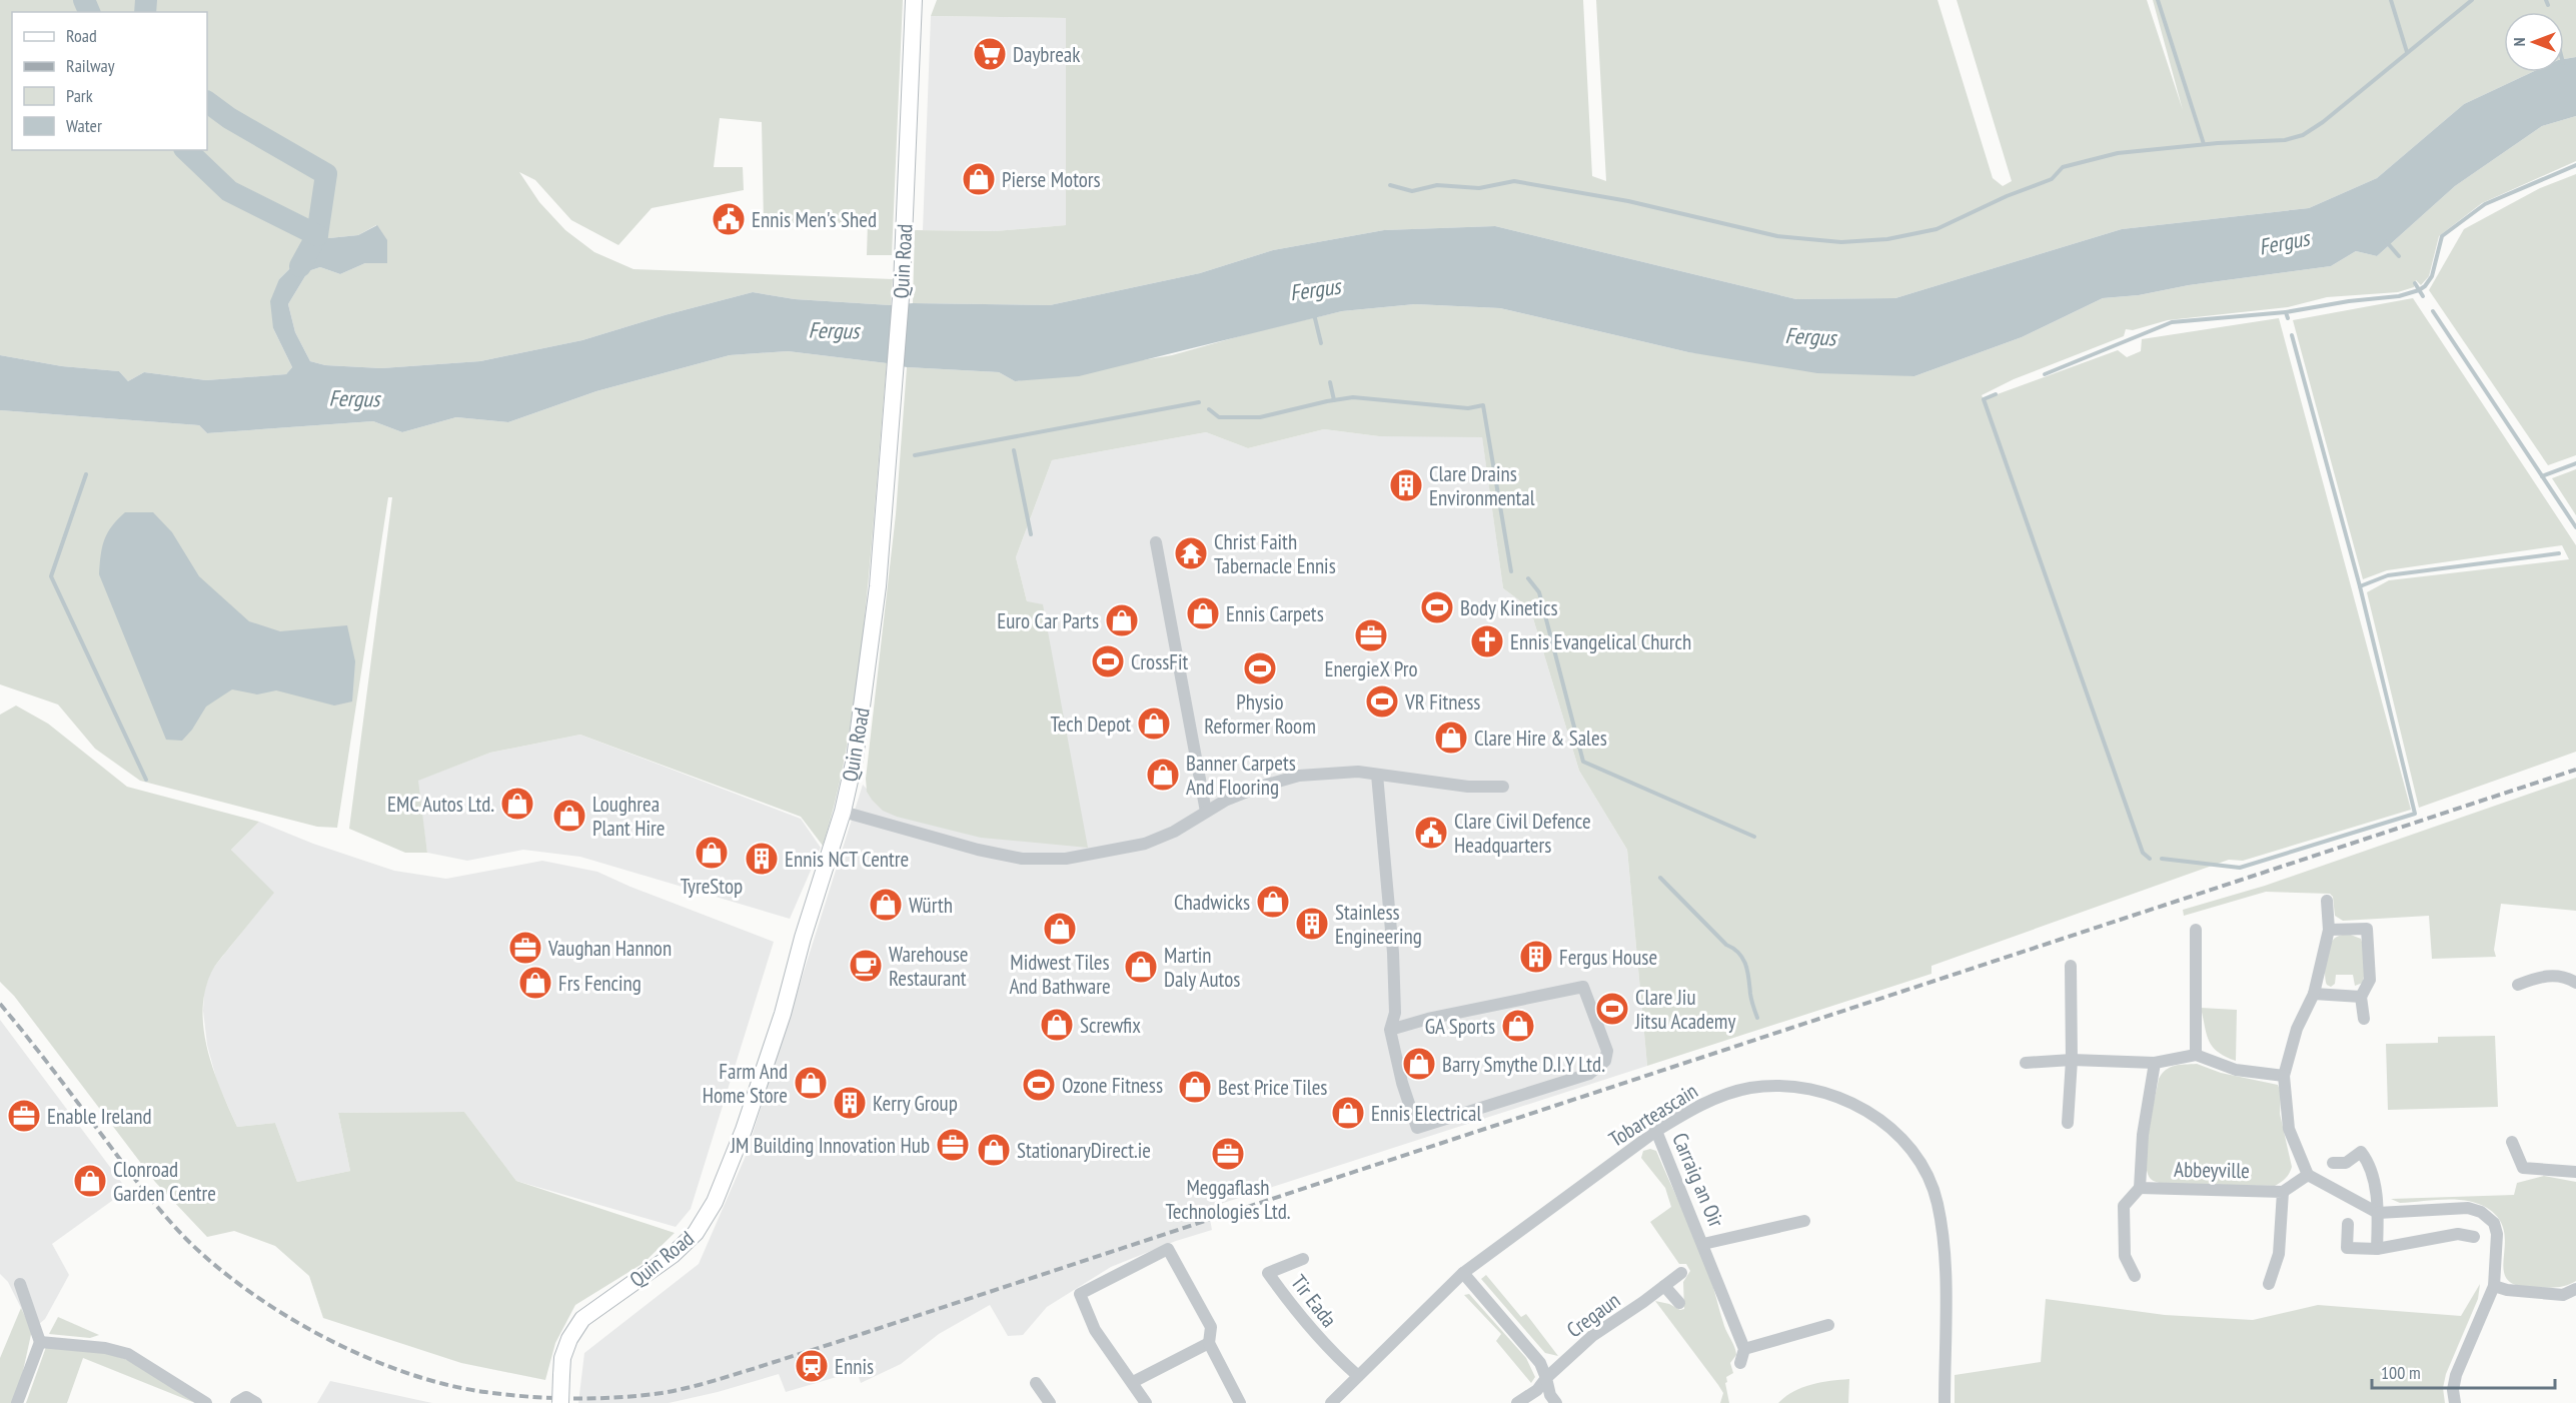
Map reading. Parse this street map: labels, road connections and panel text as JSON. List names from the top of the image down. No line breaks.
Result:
{"streets":{"main road":["Quin Road"],"street":["Tobarteascain","Abbeyville","Carraig an Oir","Tir Eada","Cregaun"]},"crossings":[["Tobarteascain","Carraig an Oir"],["Tobarteascain","Tir Eada"]],"water":["Fergus"],"places":{"supermarket":["Daybreak"],"shop":["Pierse Motors","Ennis Carpets","Euro Car Parts","Tech Depot","Clare Hire & Sales","Banner Carpets And Flooring","EMC Autos Ltd.","Loughrea Plant Hire","TyreStop","Chadwicks","Würth","Midwest Tiles And Bathware","Martin Daly Autos","Frs Fencing","Screwfix","GA Sports","Barry Smythe D.I.Y Ltd.","Farm And Home Store","Best Price Tiles","Ennis Electrical","StationaryDirect.ie","Clonroad Garden Centre"],"public building":["Ennis Men's Shed","Clare Civil Defence Headquarters"],"building":["Clare Drains Environmental","Ennis NCT Centre","Stainless Engineering","Fergus House","Kerry Group"],"temple":["Christ Faith Tabernacle Ennis"],"sports":["Body Kinetics","CrossFit","Physio Reformer Room","VR Fitness","Clare Jiu Jitsu Academy","Ozone Fitness"],"office":["EnergieX Pro","Vaughan Hannon","Enable Ireland","JM Building Innovation Hub","Meggaflash Technologies Ltd."],"church":["Ennis Evangelical Church"],"cafe":["Warehouse Restaurant"],"station":["Ennis"]},"legend":["Road","Railway","Park","Water"],"scale_bar":"100 m","north":"left"}
